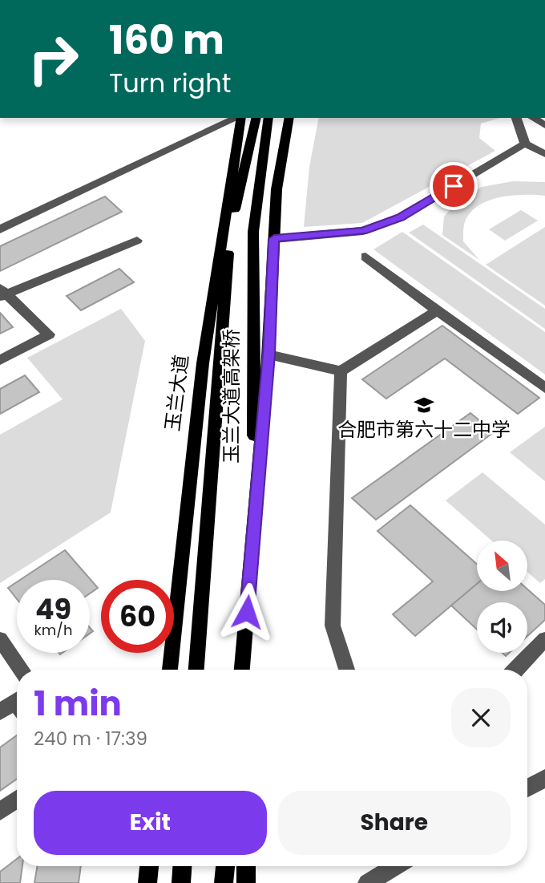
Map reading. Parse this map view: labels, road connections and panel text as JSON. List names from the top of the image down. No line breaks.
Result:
{"streets":{"main road":["玉兰大道","玉兰大道高架桥"]},"places":{"school or university":["合肥市第六十二中学"]},"north":"top left","page":{"turn":["160 m","Turn right"],"speed":"49 km/h","limit":"60","heading":["1 min","240 m · 17:39"],"buttons":["Exit","Share"]}}
